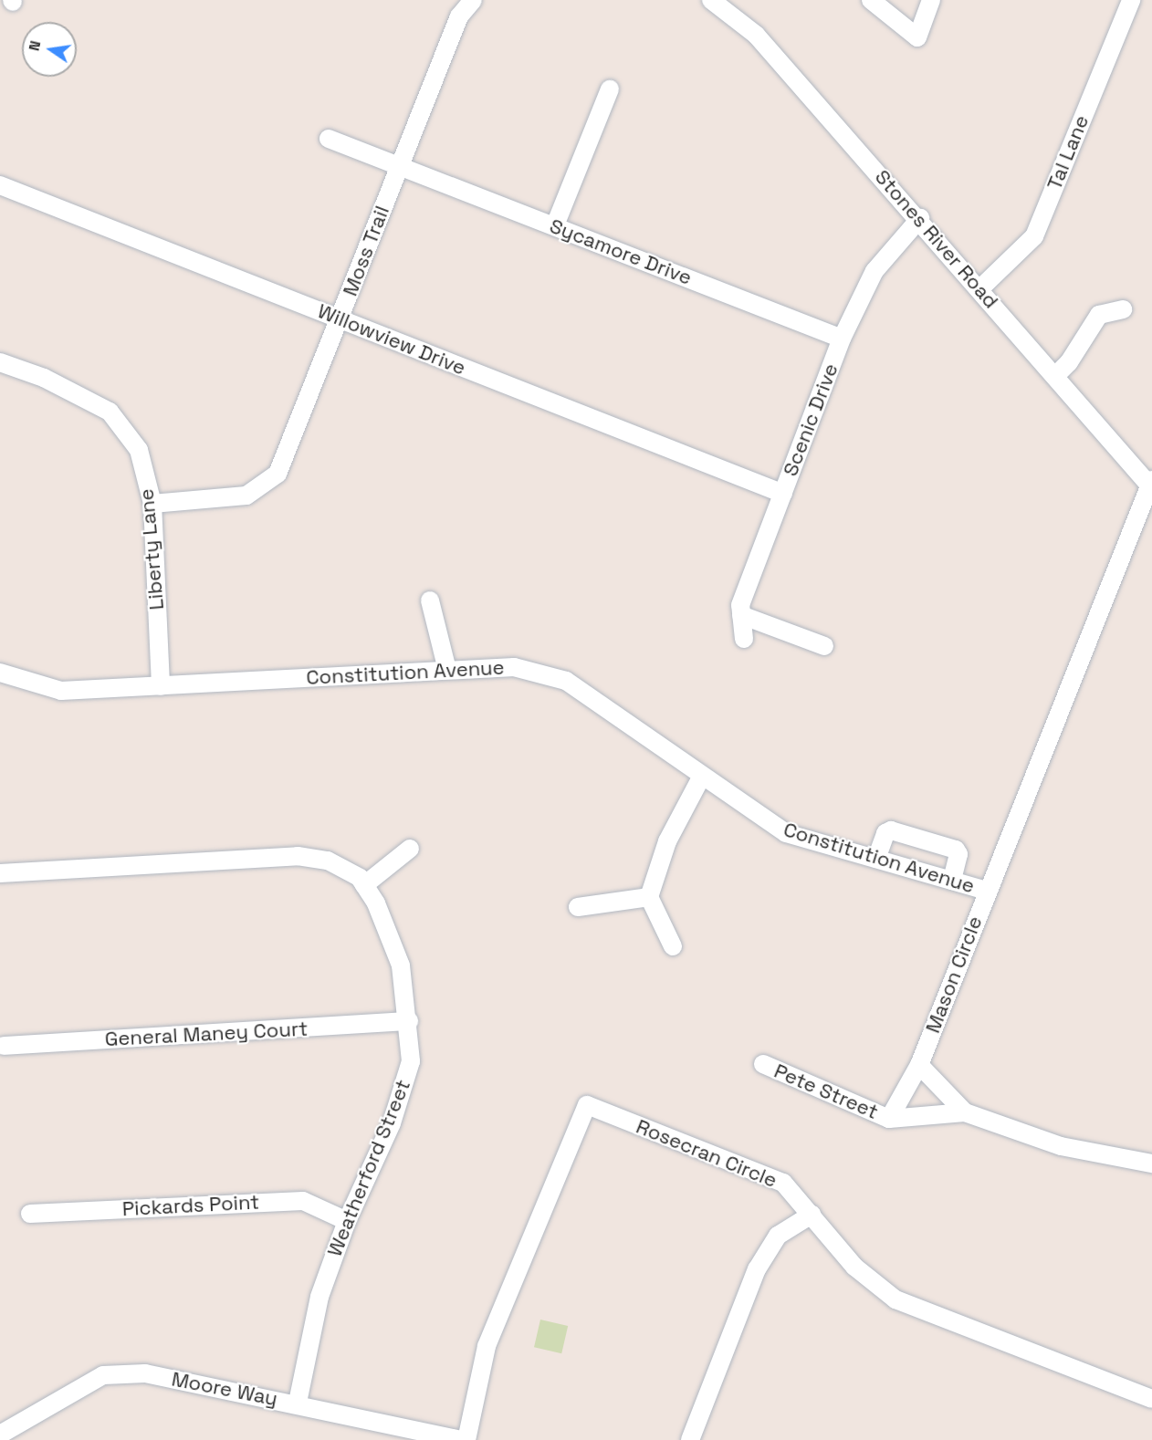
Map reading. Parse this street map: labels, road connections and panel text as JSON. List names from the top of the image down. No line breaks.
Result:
{"streets":{"street":["Tal Lane","Stones River Road","Moss Trail","Sycamore Drive","Willowview Drive","Scenic Drive","Liberty Lane","Constitution Avenue","Mason Circle","General Maney Court","Pete Street","Rosecran Circle","Weatherford Street","Pickards Point","Moore Way"]},"crossings":[["Tal Lane","Stones River Road"],["Stones River Road","Scenic Drive"],["Stones River Road","Mason Circle"],["Moss Trail","Sycamore Drive"],["Moss Trail","Willowview Drive"],["Moss Trail","Liberty Lane"],["Sycamore Drive","Scenic Drive"],["Willowview Drive","Scenic Drive"],["Liberty Lane","Constitution Avenue"],["Constitution Avenue","Mason Circle"],["Mason Circle","Pete Street"],["General Maney Court","Weatherford Street"],["Weatherford Street","Pickards Point"],["Weatherford Street","Moore Way"]],"north":"left"}
